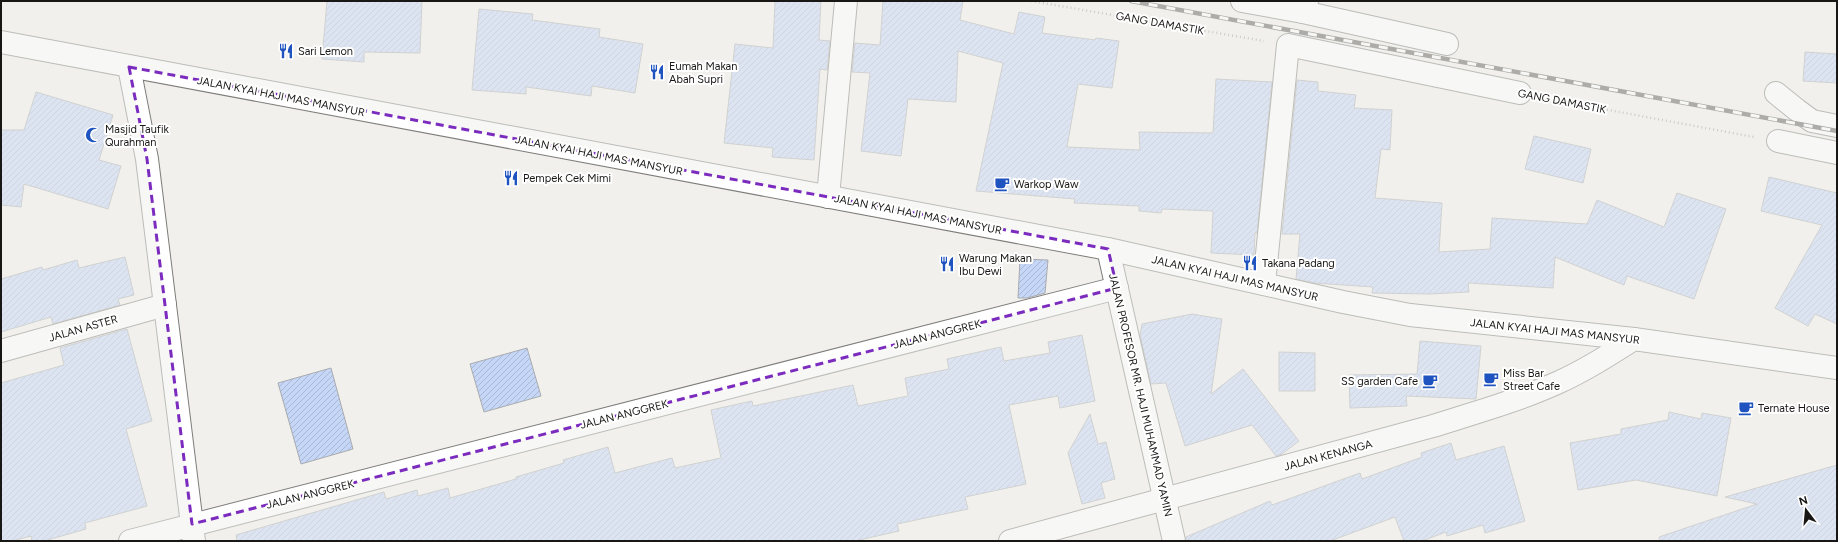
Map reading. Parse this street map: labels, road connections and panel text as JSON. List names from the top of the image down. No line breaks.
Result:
{"streets":{"street":["GANG DAMASTIK","JALAN KYAI HAJI MAS MANSYUR","JALAN ASTER","JALAN ANGGREK","JALAN PROFESOR MR. HAJI MUHAMMAD YAMIN","JALAN KENANGA"]},"crossings":[["JALAN KYAI HAJI MAS MANSYUR","JALAN PROFESOR MR. HAJI MUHAMMAD YAMIN"],["JALAN KYAI HAJI MAS MANSYUR","JALAN KENANGA"],["JALAN ANGGREK","JALAN PROFESOR MR. HAJI MUHAMMAD YAMIN"],["JALAN PROFESOR MR. HAJI MUHAMMAD YAMIN","JALAN KENANGA"]],"places":{"restaurant":["Sari Lemon","Eumah Makan Abah Supri","Pempek Cek Mimi","Takana Padang","Warung Makan Ibu Dewi"],"mosque":["Masjid Taufik Qurahman"],"cafe":["Warkop Waw","Miss Bar Street Cafe","SS garden Cafe","Ternate House"]},"north":"top"}
